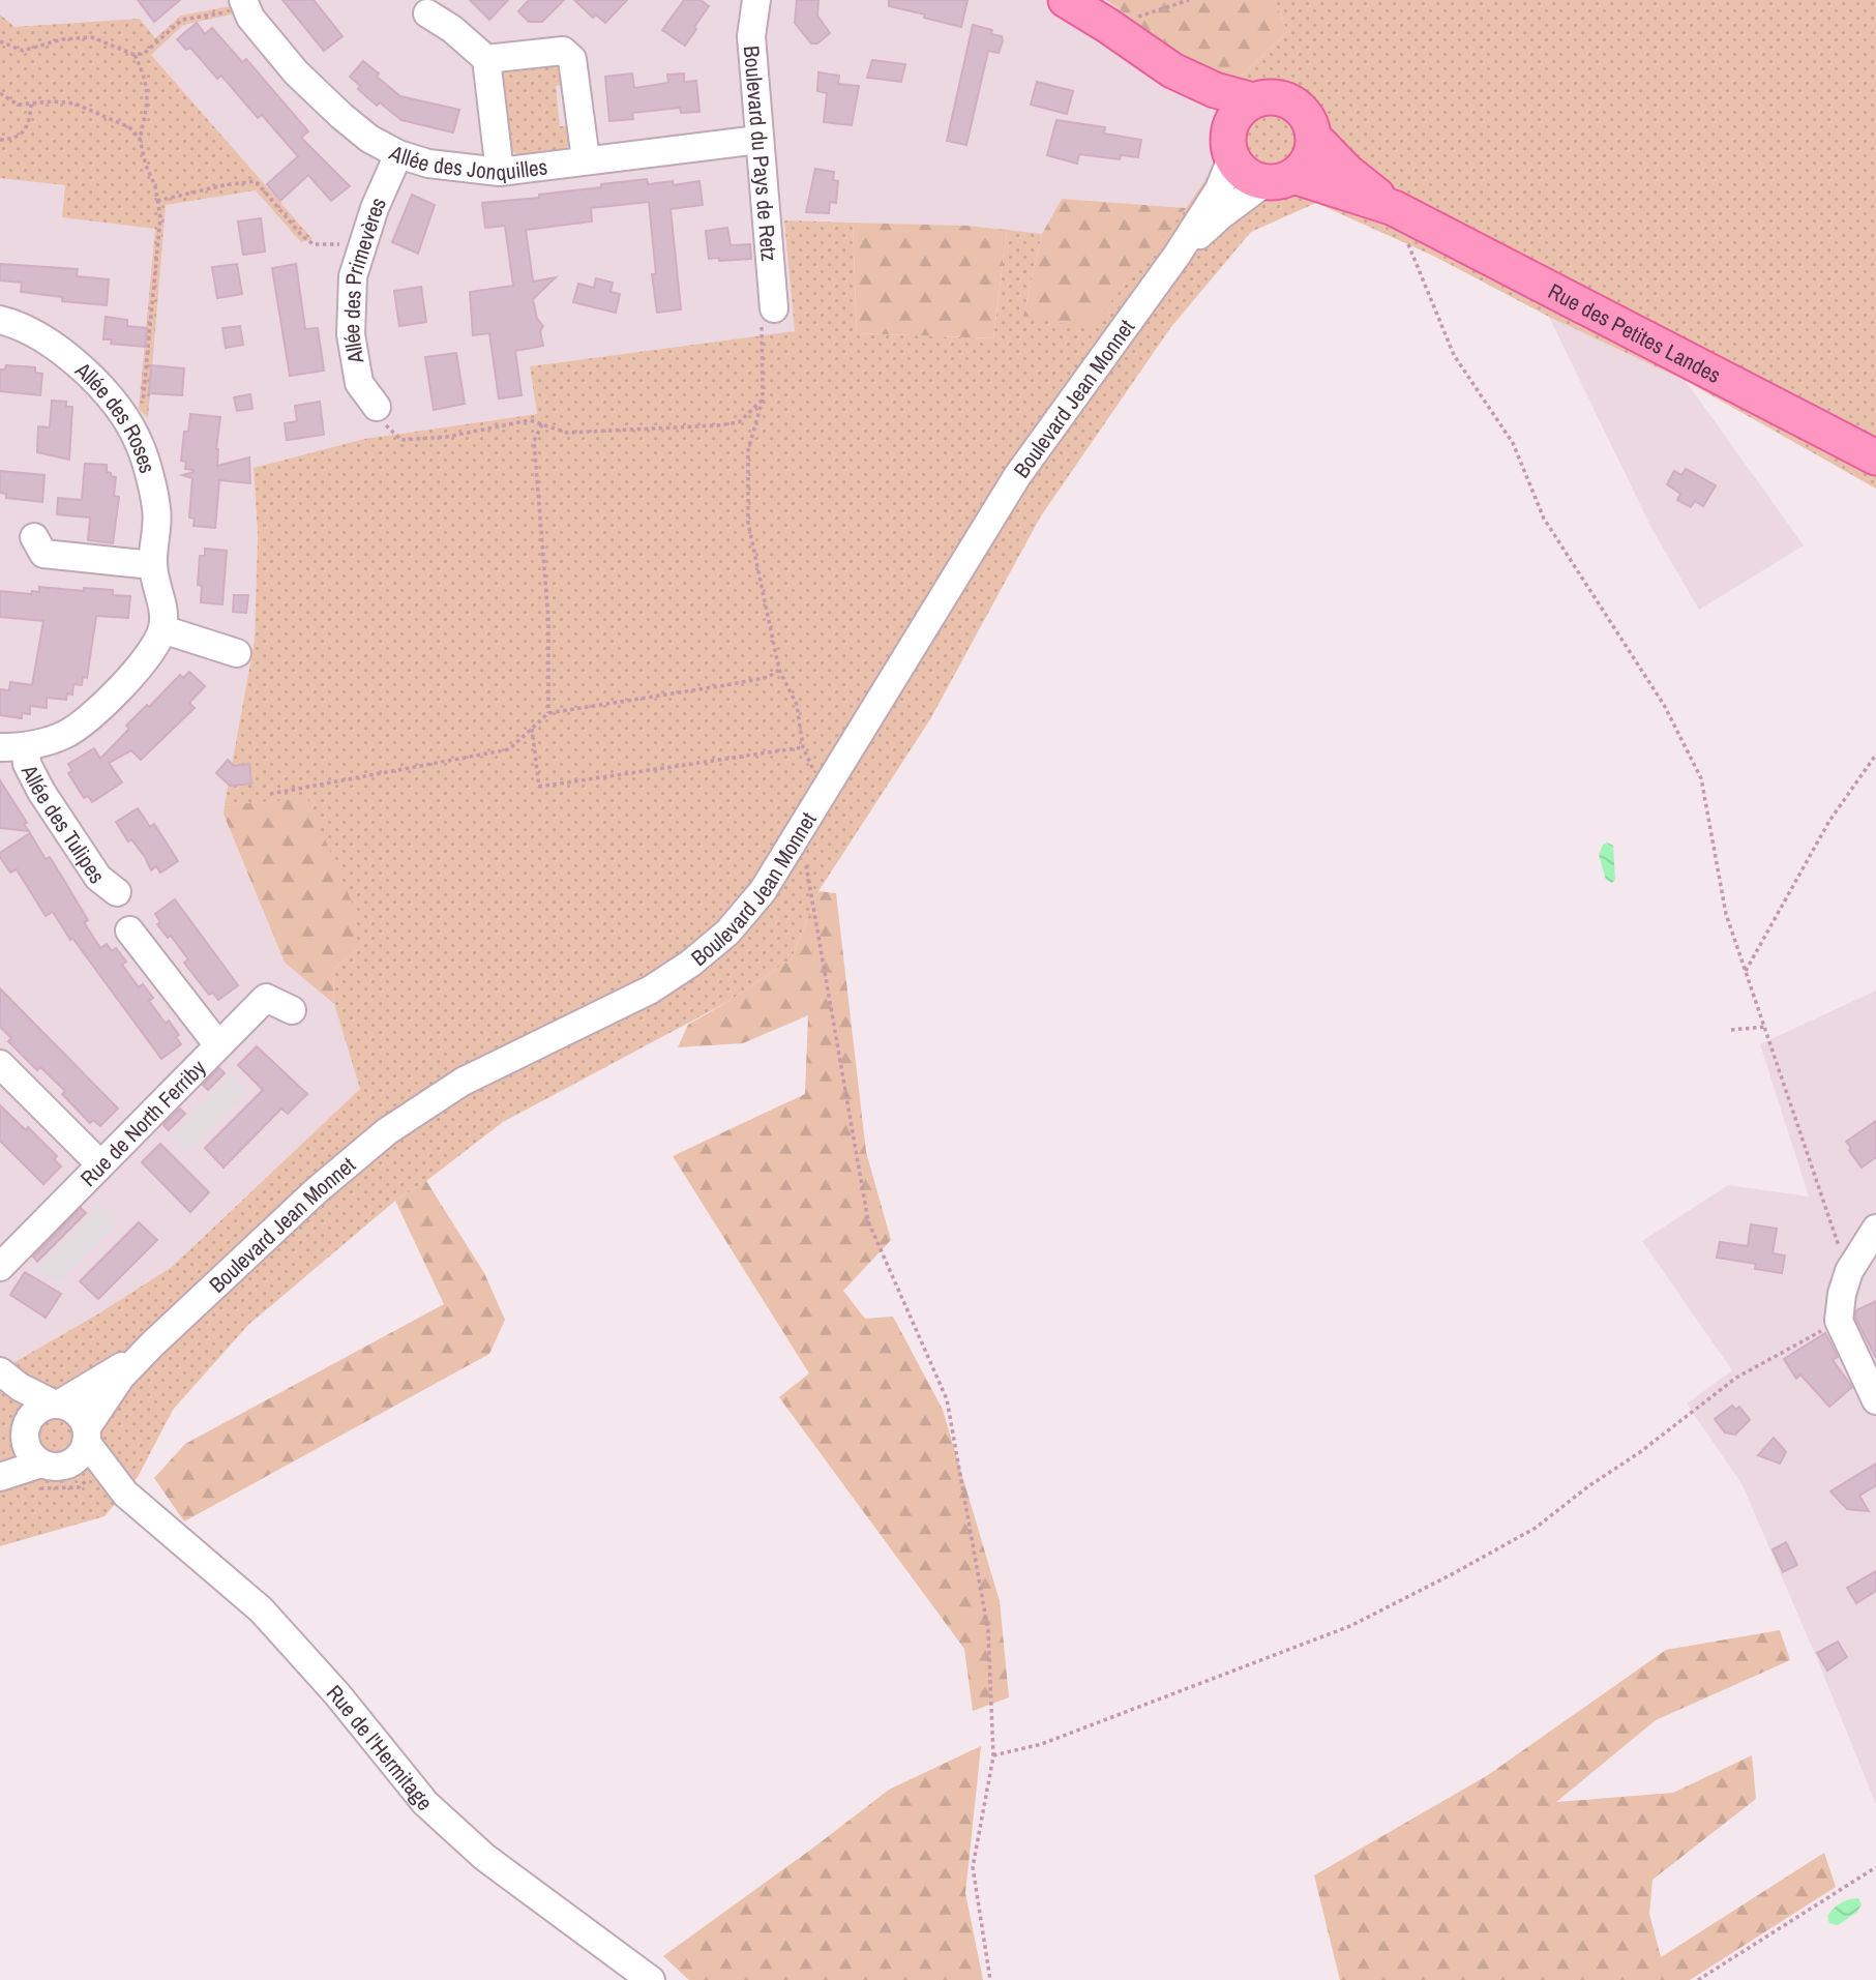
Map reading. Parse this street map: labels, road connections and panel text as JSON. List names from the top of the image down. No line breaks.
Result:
{"streets":{"main road":["Rue des Petites Landes"],"street":["Allée des Jonquilles","Boulevard du Pays de Retz","Allée des Primevères","Boulevard Jean Monnet","Allée des Roses","Allée des Tulipes","Rue de North Ferriby","Rue de l'Hermitage"]},"crossings":[["Allée des Jonquilles","Boulevard du Pays de Retz"],["Allée des Jonquilles","Allée des Primevères"],["Rue des Petites Landes","Boulevard Jean Monnet"],["Boulevard Jean Monnet","Rue de l'Hermitage"]]}
